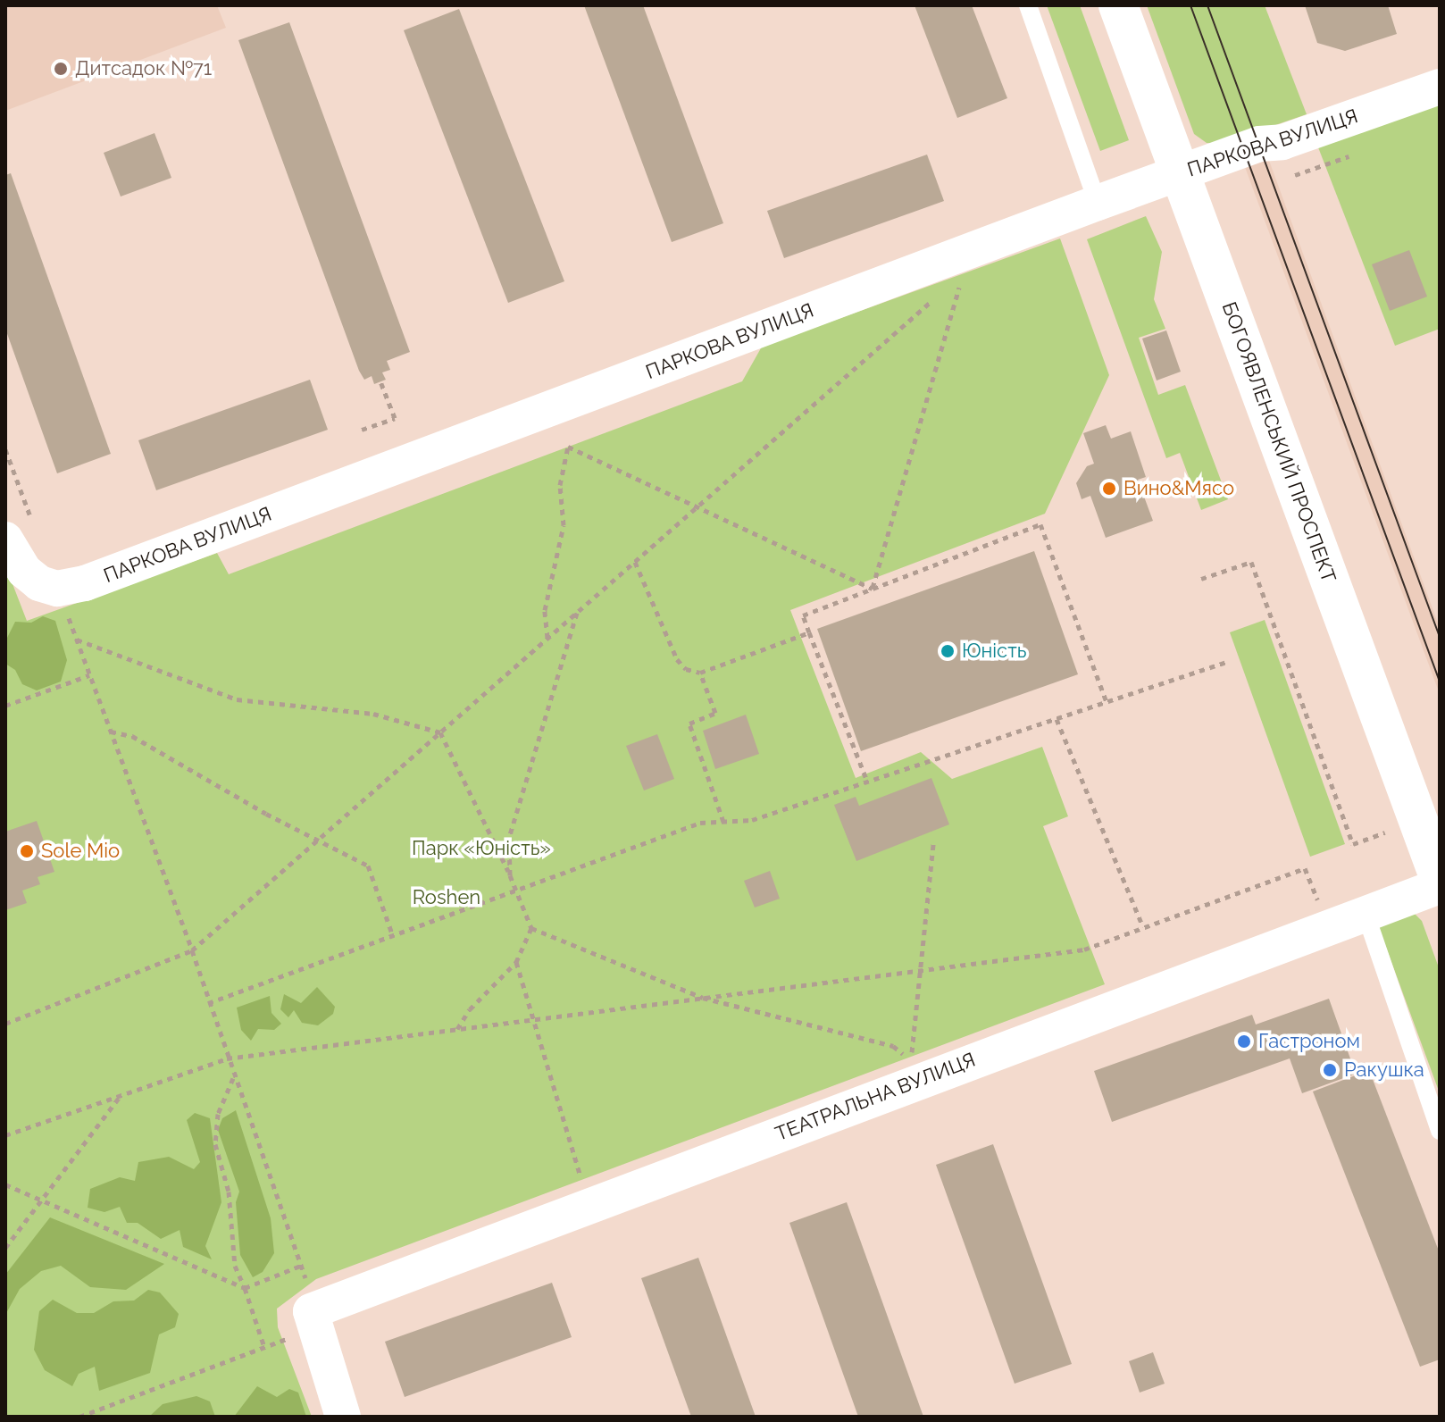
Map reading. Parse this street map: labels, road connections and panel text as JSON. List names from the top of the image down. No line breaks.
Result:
{"streets":{"main road":["БОГОЯВЛЕНСЬКИЙ ПРОСПЕКТ"],"street":["ПАРКОВА ВУЛИЦЯ","ТЕАТРАЛЬНА ВУЛИЦЯ"]},"crossings":[["ПАРКОВА ВУЛИЦЯ","БОГОЯВЛЕНСЬКИЙ ПРОСПЕКТ"]],"parks":["Парк «Юність»","Roshen"],"places":["Дитсадок №71","Вино&Мясо","Юність","Sole Mio","Гастроном","Ракушка"]}
